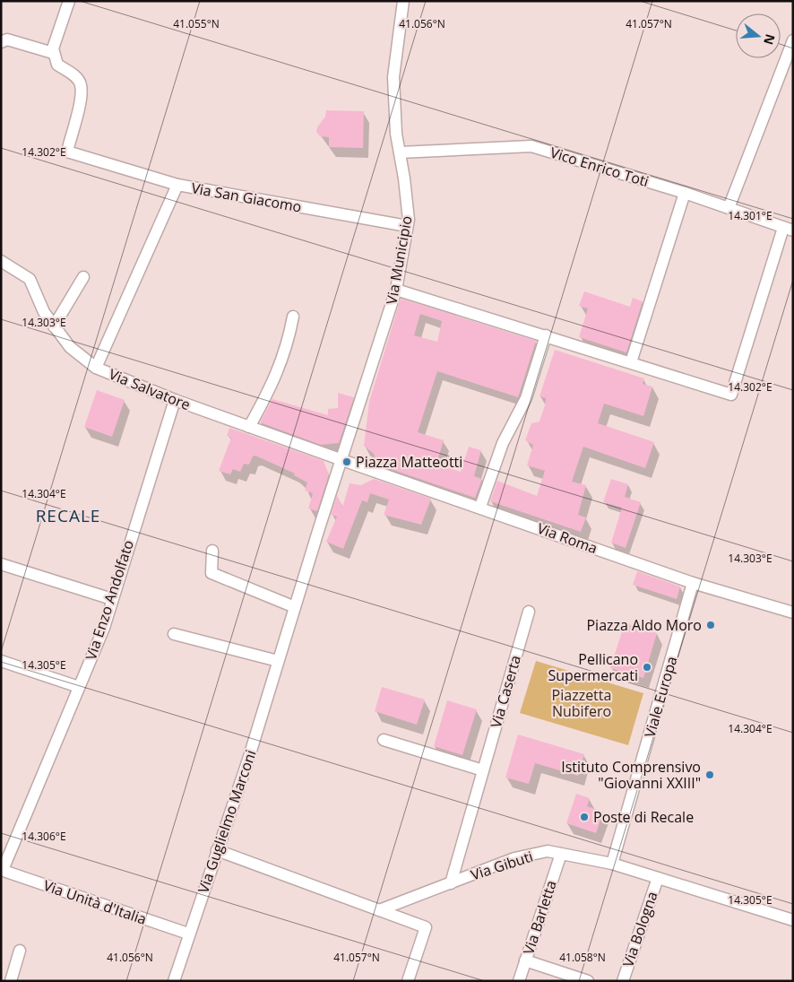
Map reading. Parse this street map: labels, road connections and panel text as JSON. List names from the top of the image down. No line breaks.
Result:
{"streets":{"street":["Vico Enrico Toti","Via San Giacomo","Via Municipio","Via Salvatore","Via Roma","Via Enzo Andolfato","Via Caserta","Viale Europa","Via Guglielmo Marconi","Via Gibuti","Via Unità d'Italia","Via Barletta","Via Bologna"]},"crossings":[["Vico Enrico Toti","Via Municipio"],["Via San Giacomo","Via Municipio"],["Via San Giacomo","Via Salvatore"],["Via Municipio","Via Salvatore"],["Via Municipio","Via Roma"],["Via Municipio","Via Guglielmo Marconi"],["Via Salvatore","Via Roma"],["Via Salvatore","Via Enzo Andolfato"],["Via Salvatore","Via Guglielmo Marconi"],["Via Roma","Viale Europa"],["Via Roma","Via Guglielmo Marconi"],["Via Enzo Andolfato","Via Unità d'Italia"],["Via Caserta","Via Gibuti"],["Viale Europa","Via Gibuti"],["Via Guglielmo Marconi","Via Unità d'Italia"],["Via Gibuti","Via Barletta"],["Via Gibuti","Via Bologna"]],"districts":["RECALE"],"parks":["Piazzetta Nubifero"],"places":["Piazza Matteotti","Piazza Aldo Moro","Pellicano Supermercati","Istituto Comprensivo \"Giovanni XXIII\"","Poste di Recale"],"north":"right","coordinates":["41.055°N","41.056°N","41.057°N","14.302°E","14.301°E","14.303°E","14.304°E","14.305°E","14.306°E","41.058°N"]}
